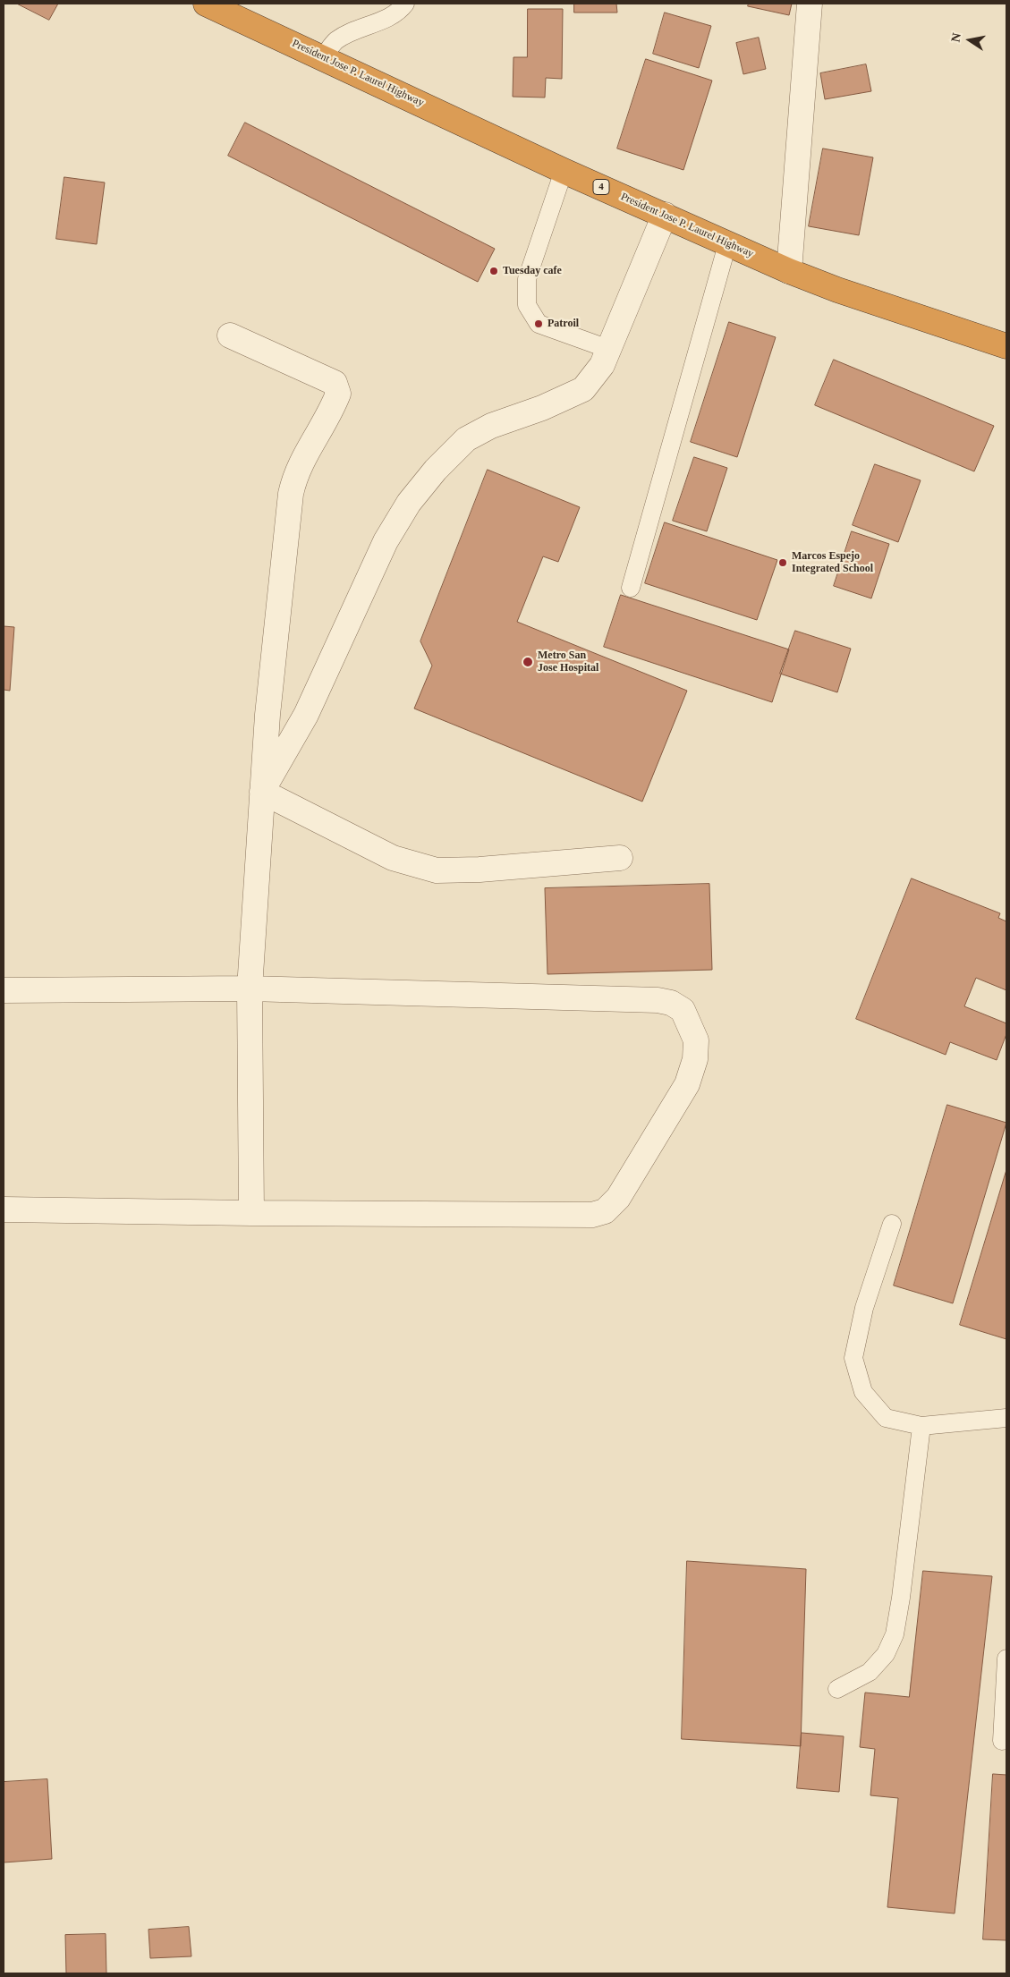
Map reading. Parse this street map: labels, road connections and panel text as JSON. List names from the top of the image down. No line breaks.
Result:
{"streets":{"highway":["President Jose P. Laurel Highway","4"]},"places":["Tuesday cafe","Patroil","Marcos Espejo Integrated School","Metro San Jose Hospital"],"north":"left"}
